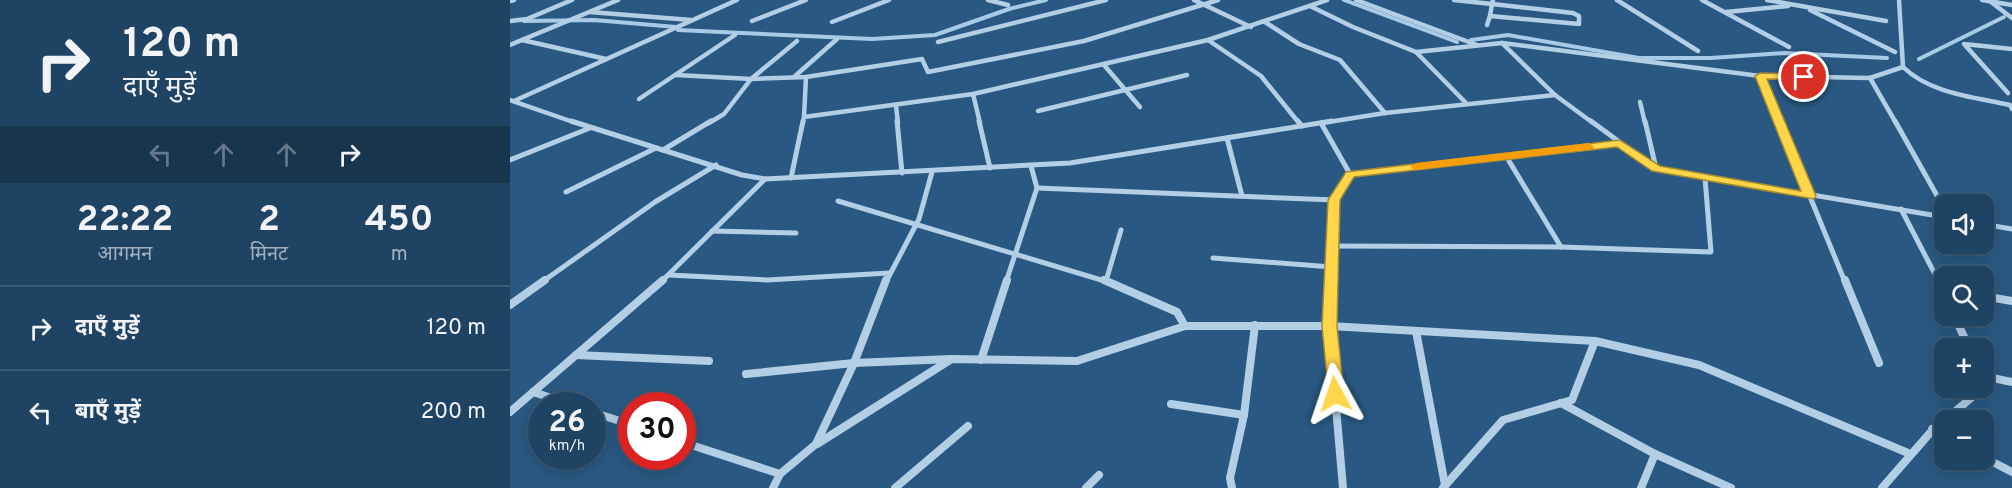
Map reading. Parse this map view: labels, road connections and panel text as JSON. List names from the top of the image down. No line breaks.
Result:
{"page":{"turn":["120 m","दाएँ मुड़ें"],"eta":["22:22","आगमन","2","मिनट","450","m"],"map_buttons":["+","−"],"list":[{"name":"दाएँ मुड़ें","value":"120 m"},{"name":"बाएँ मुड़ें","value":"200 m"}],"speed":"26 km/h","limit":"30"}}
